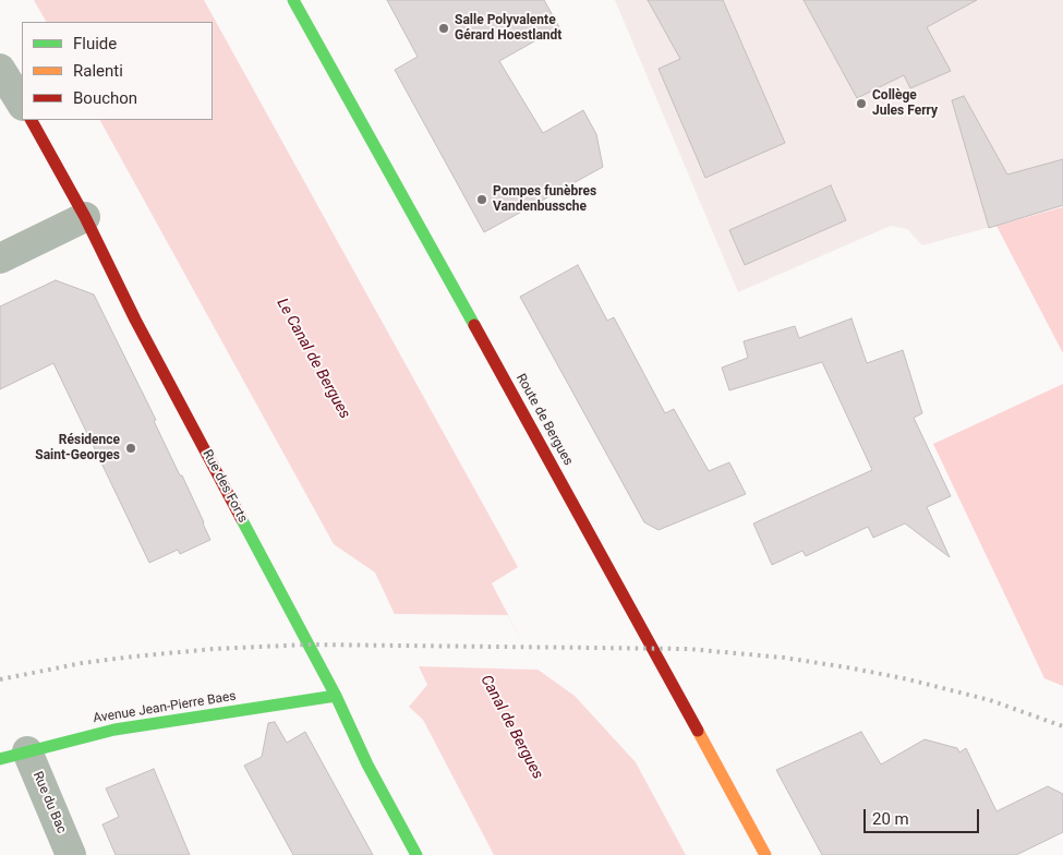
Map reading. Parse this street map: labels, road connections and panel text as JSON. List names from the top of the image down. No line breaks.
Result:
{"streets":{"street":["Route de Bergues","Rue des Forts","Avenue Jean-Pierre Baes","Rue du Bac"]},"crossings":[["Rue des Forts","Avenue Jean-Pierre Baes"],["Avenue Jean-Pierre Baes","Rue du Bac"]],"water":["Le Canal de Bergues","Canal de Bergues"],"places":["Salle Polyvalente Gérard Hoestlandt","Collège Jules Ferry","Pompes funèbres Vandenbussche","Résidence Saint-Georges"],"legend":["Fluide","Ralenti","Bouchon"],"scale_bar":"20 m"}
